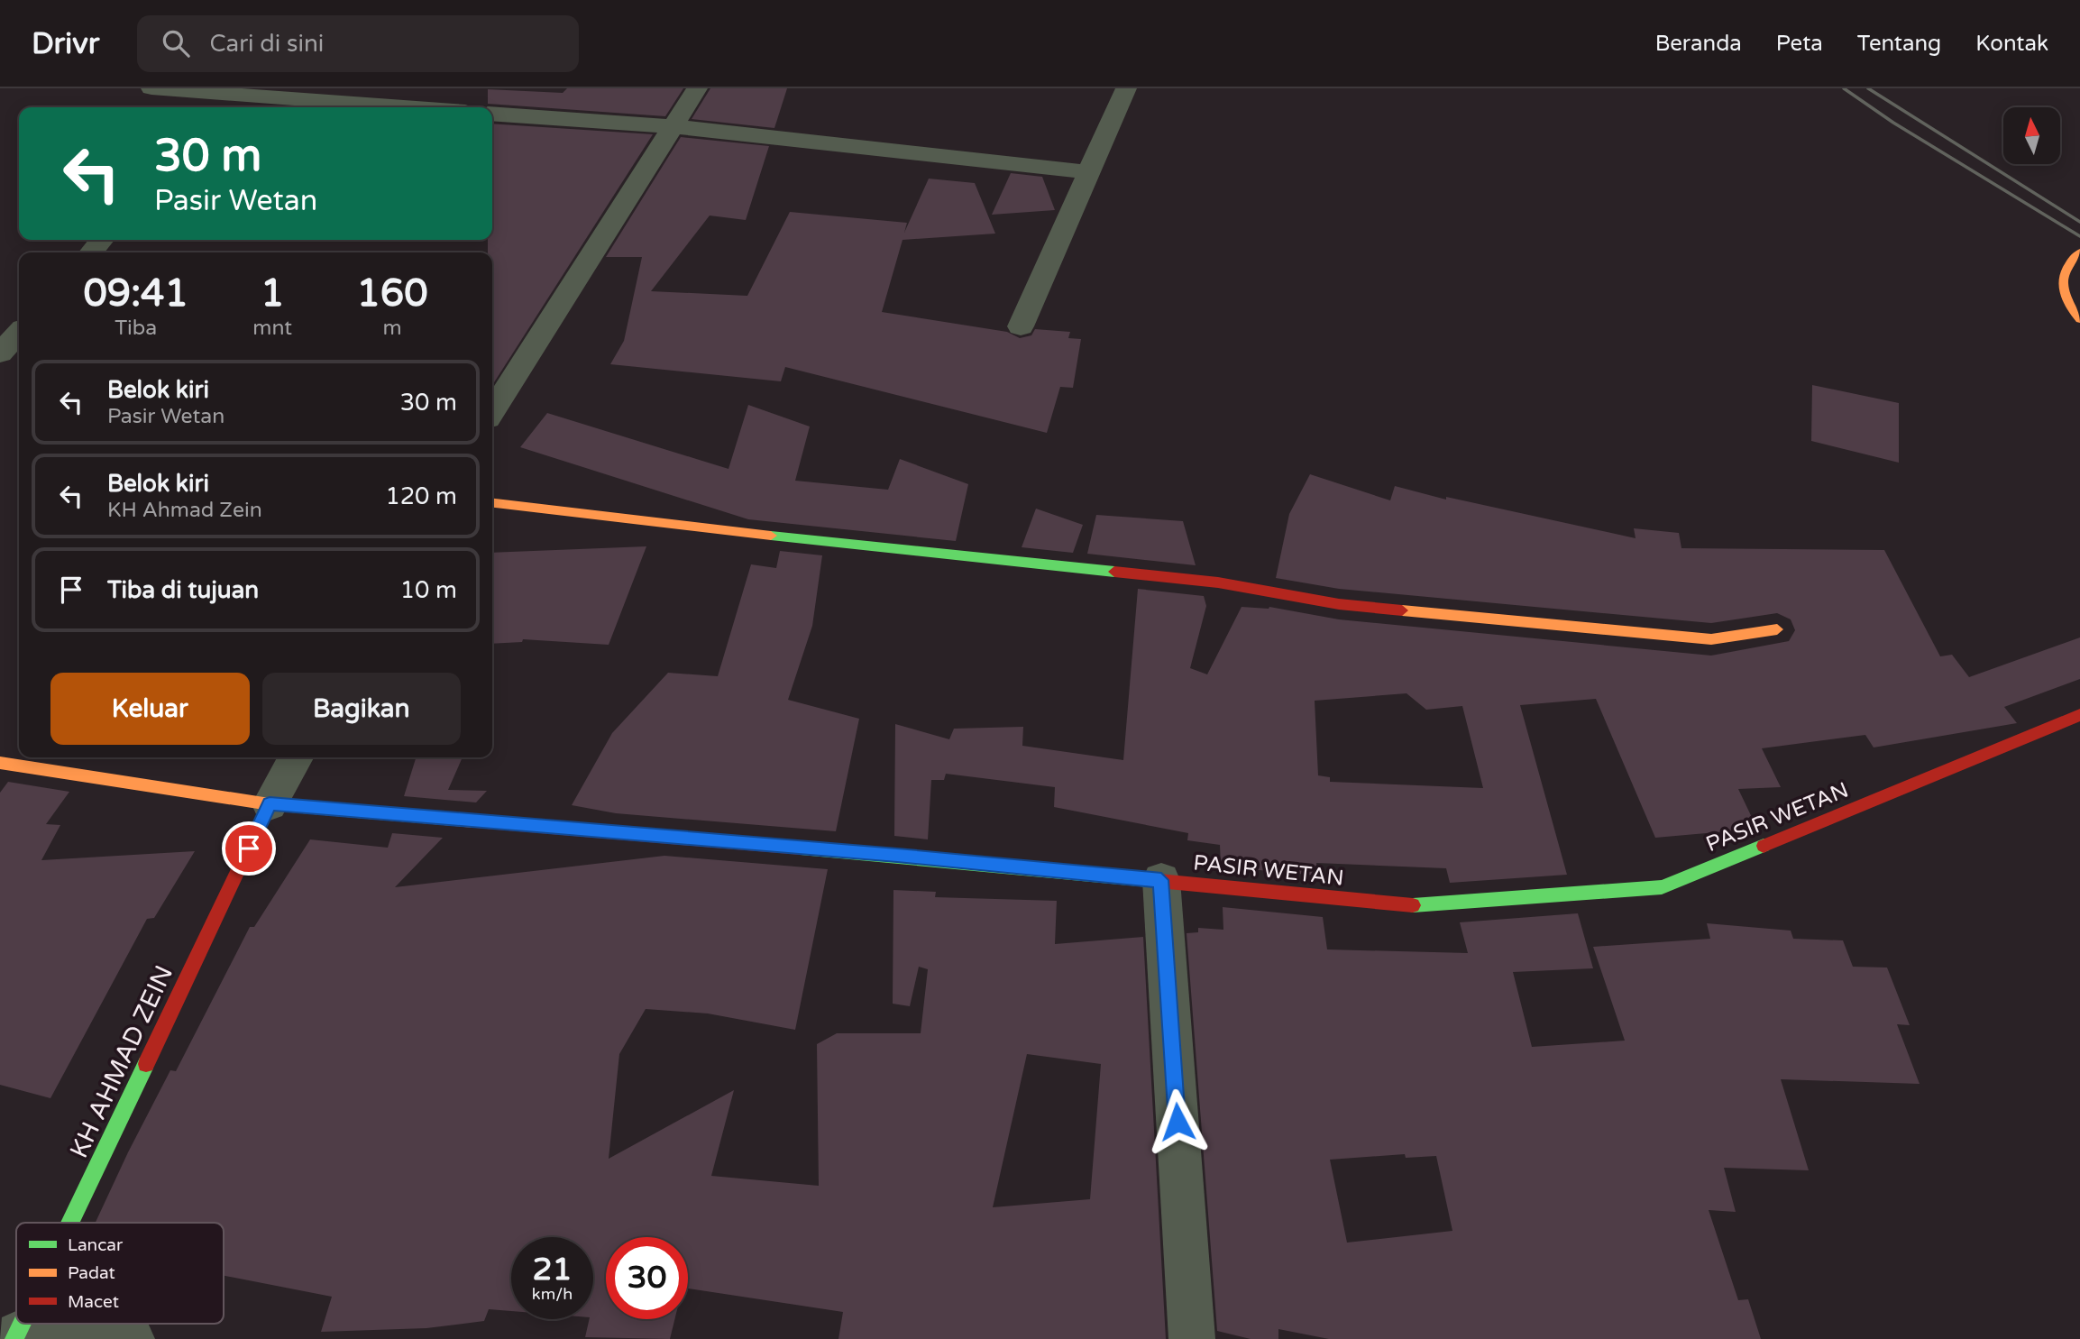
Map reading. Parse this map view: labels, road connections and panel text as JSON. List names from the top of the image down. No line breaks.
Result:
{"streets":{"street":["PASIR WETAN","KH AHMAD ZEIN"]},"crossings":[["PASIR WETAN","KH AHMAD ZEIN"]],"legend":["Lancar","Padat","Macet"],"north":"top","page":{"header":"Drivr","search":"Cari di sini","nav":["Beranda","Peta","Tentang","Kontak"],"turn":["30 m","Pasir Wetan"],"eta":["09:41","Tiba","1","mnt","160","m"],"list":[{"name":"Belok kiri","note":"Pasir Wetan","value":"30 m"},{"name":"Belok kiri","note":"KH Ahmad Zein","value":"120 m"},{"name":"Tiba di tujuan","value":"10 m"}],"buttons":["Keluar","Bagikan"],"speed":"21 km/h","limit":"30"}}
